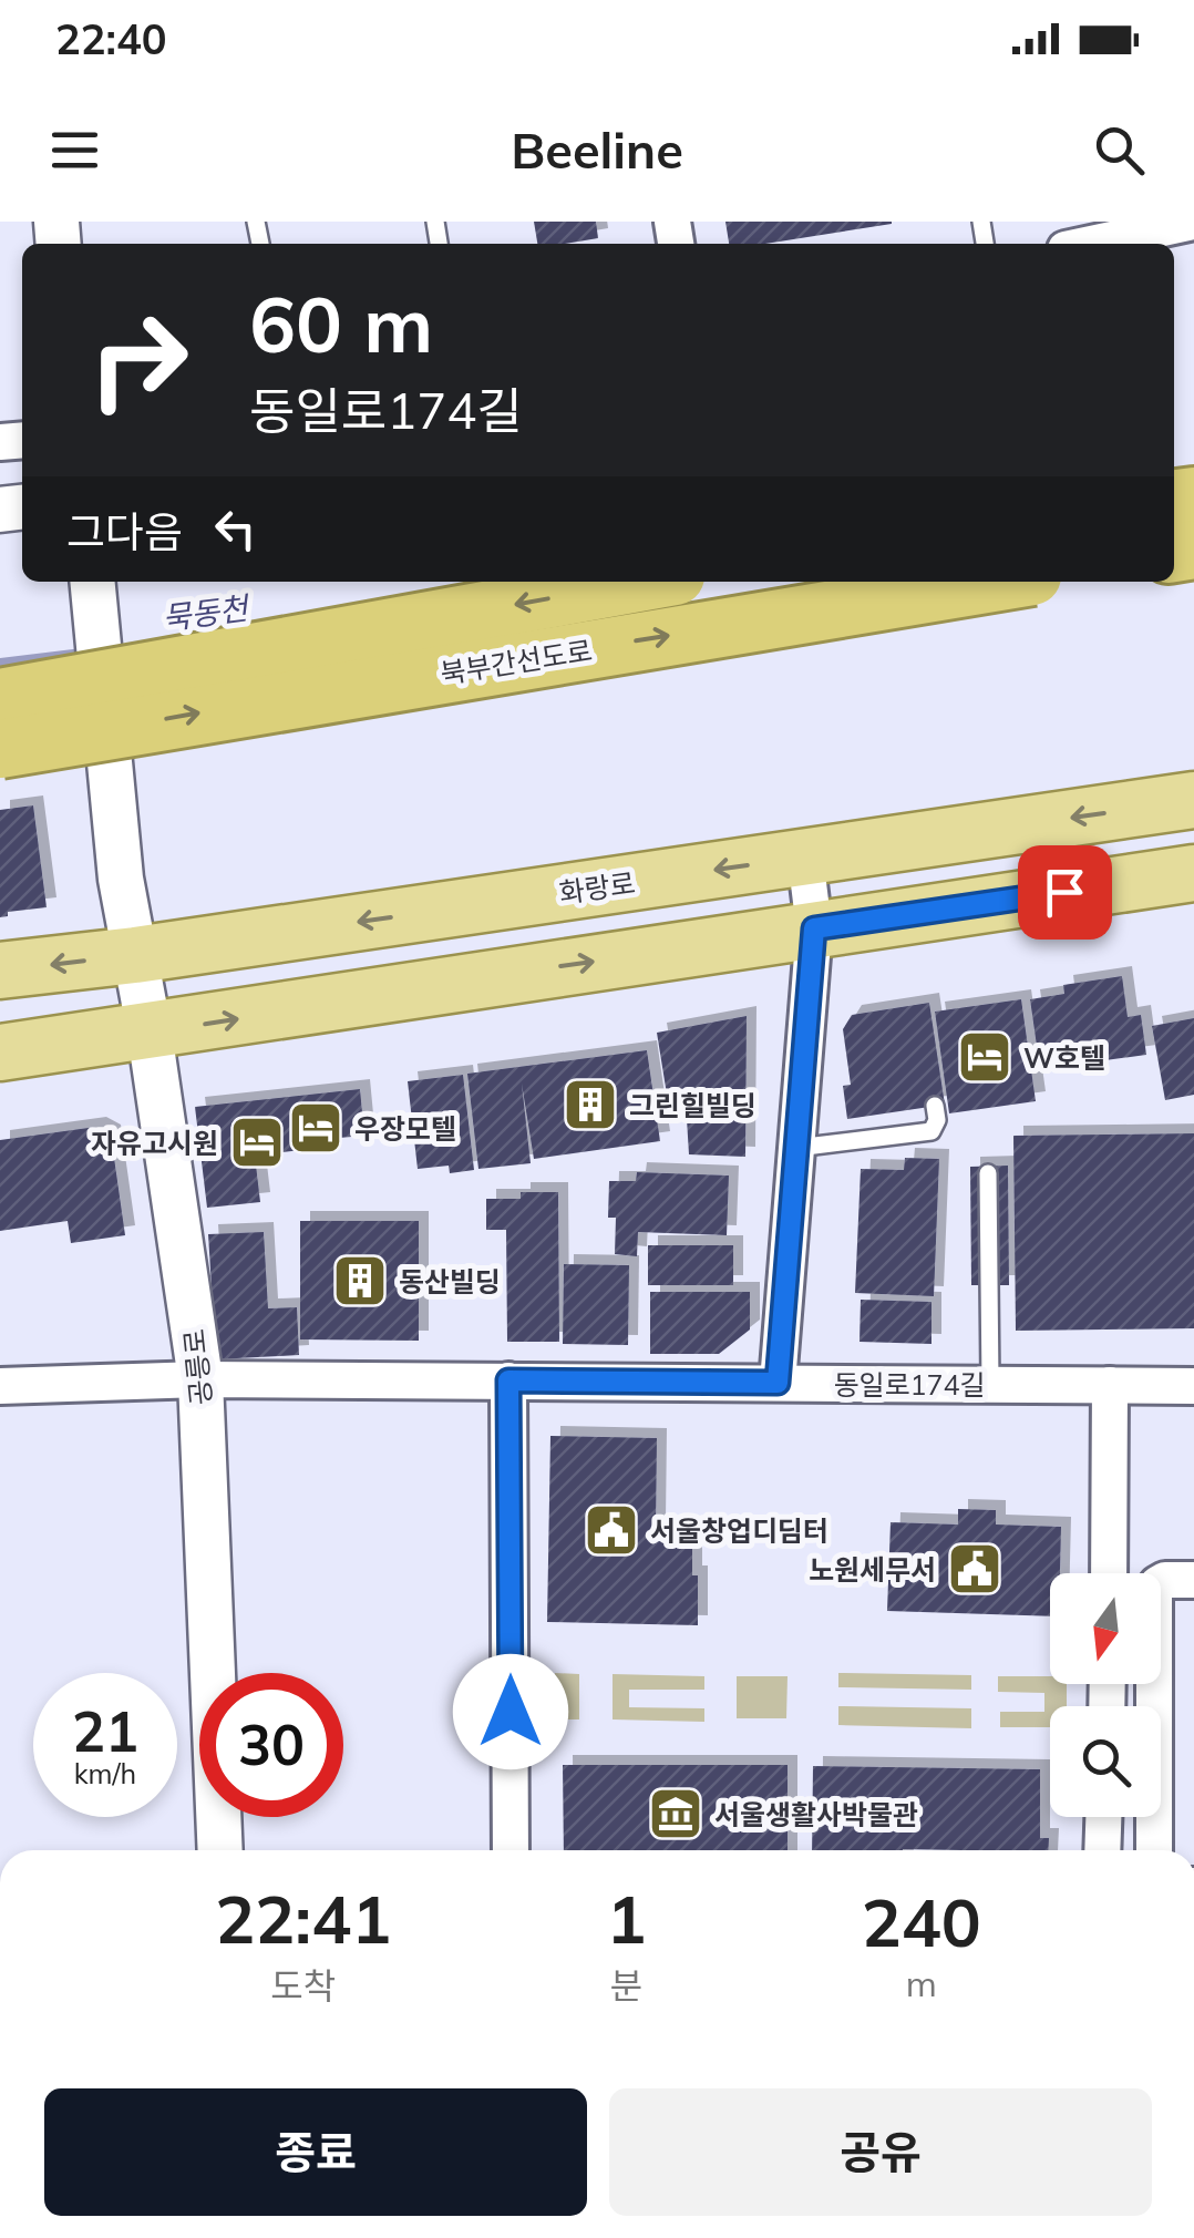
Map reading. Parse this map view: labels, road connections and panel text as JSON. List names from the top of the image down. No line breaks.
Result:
{"streets":{"highway":["북부간선도로"],"main road":["화랑로"],"street":["공릉로","동일로174길"]},"crossings":[["화랑로","공릉로"],["공릉로","동일로174길"]],"water":["묵동천"],"places":{"hotel":["W호텔","우장모텔","자유고시원"],"building":["그린힐빌딩","동산빌딩"],"public building":["서울창업디딤터","노원세무서"],"museum":["서울생활사박물관"]},"north":"bottom","page":{"status":"22:40","header":"Beeline","turn":["60 m","동일로174길"],"then":"그다음","speed":"21 km/h","limit":"30","eta":["22:41","도착","1","분","240","m"],"buttons":["종료","공유"]}}
